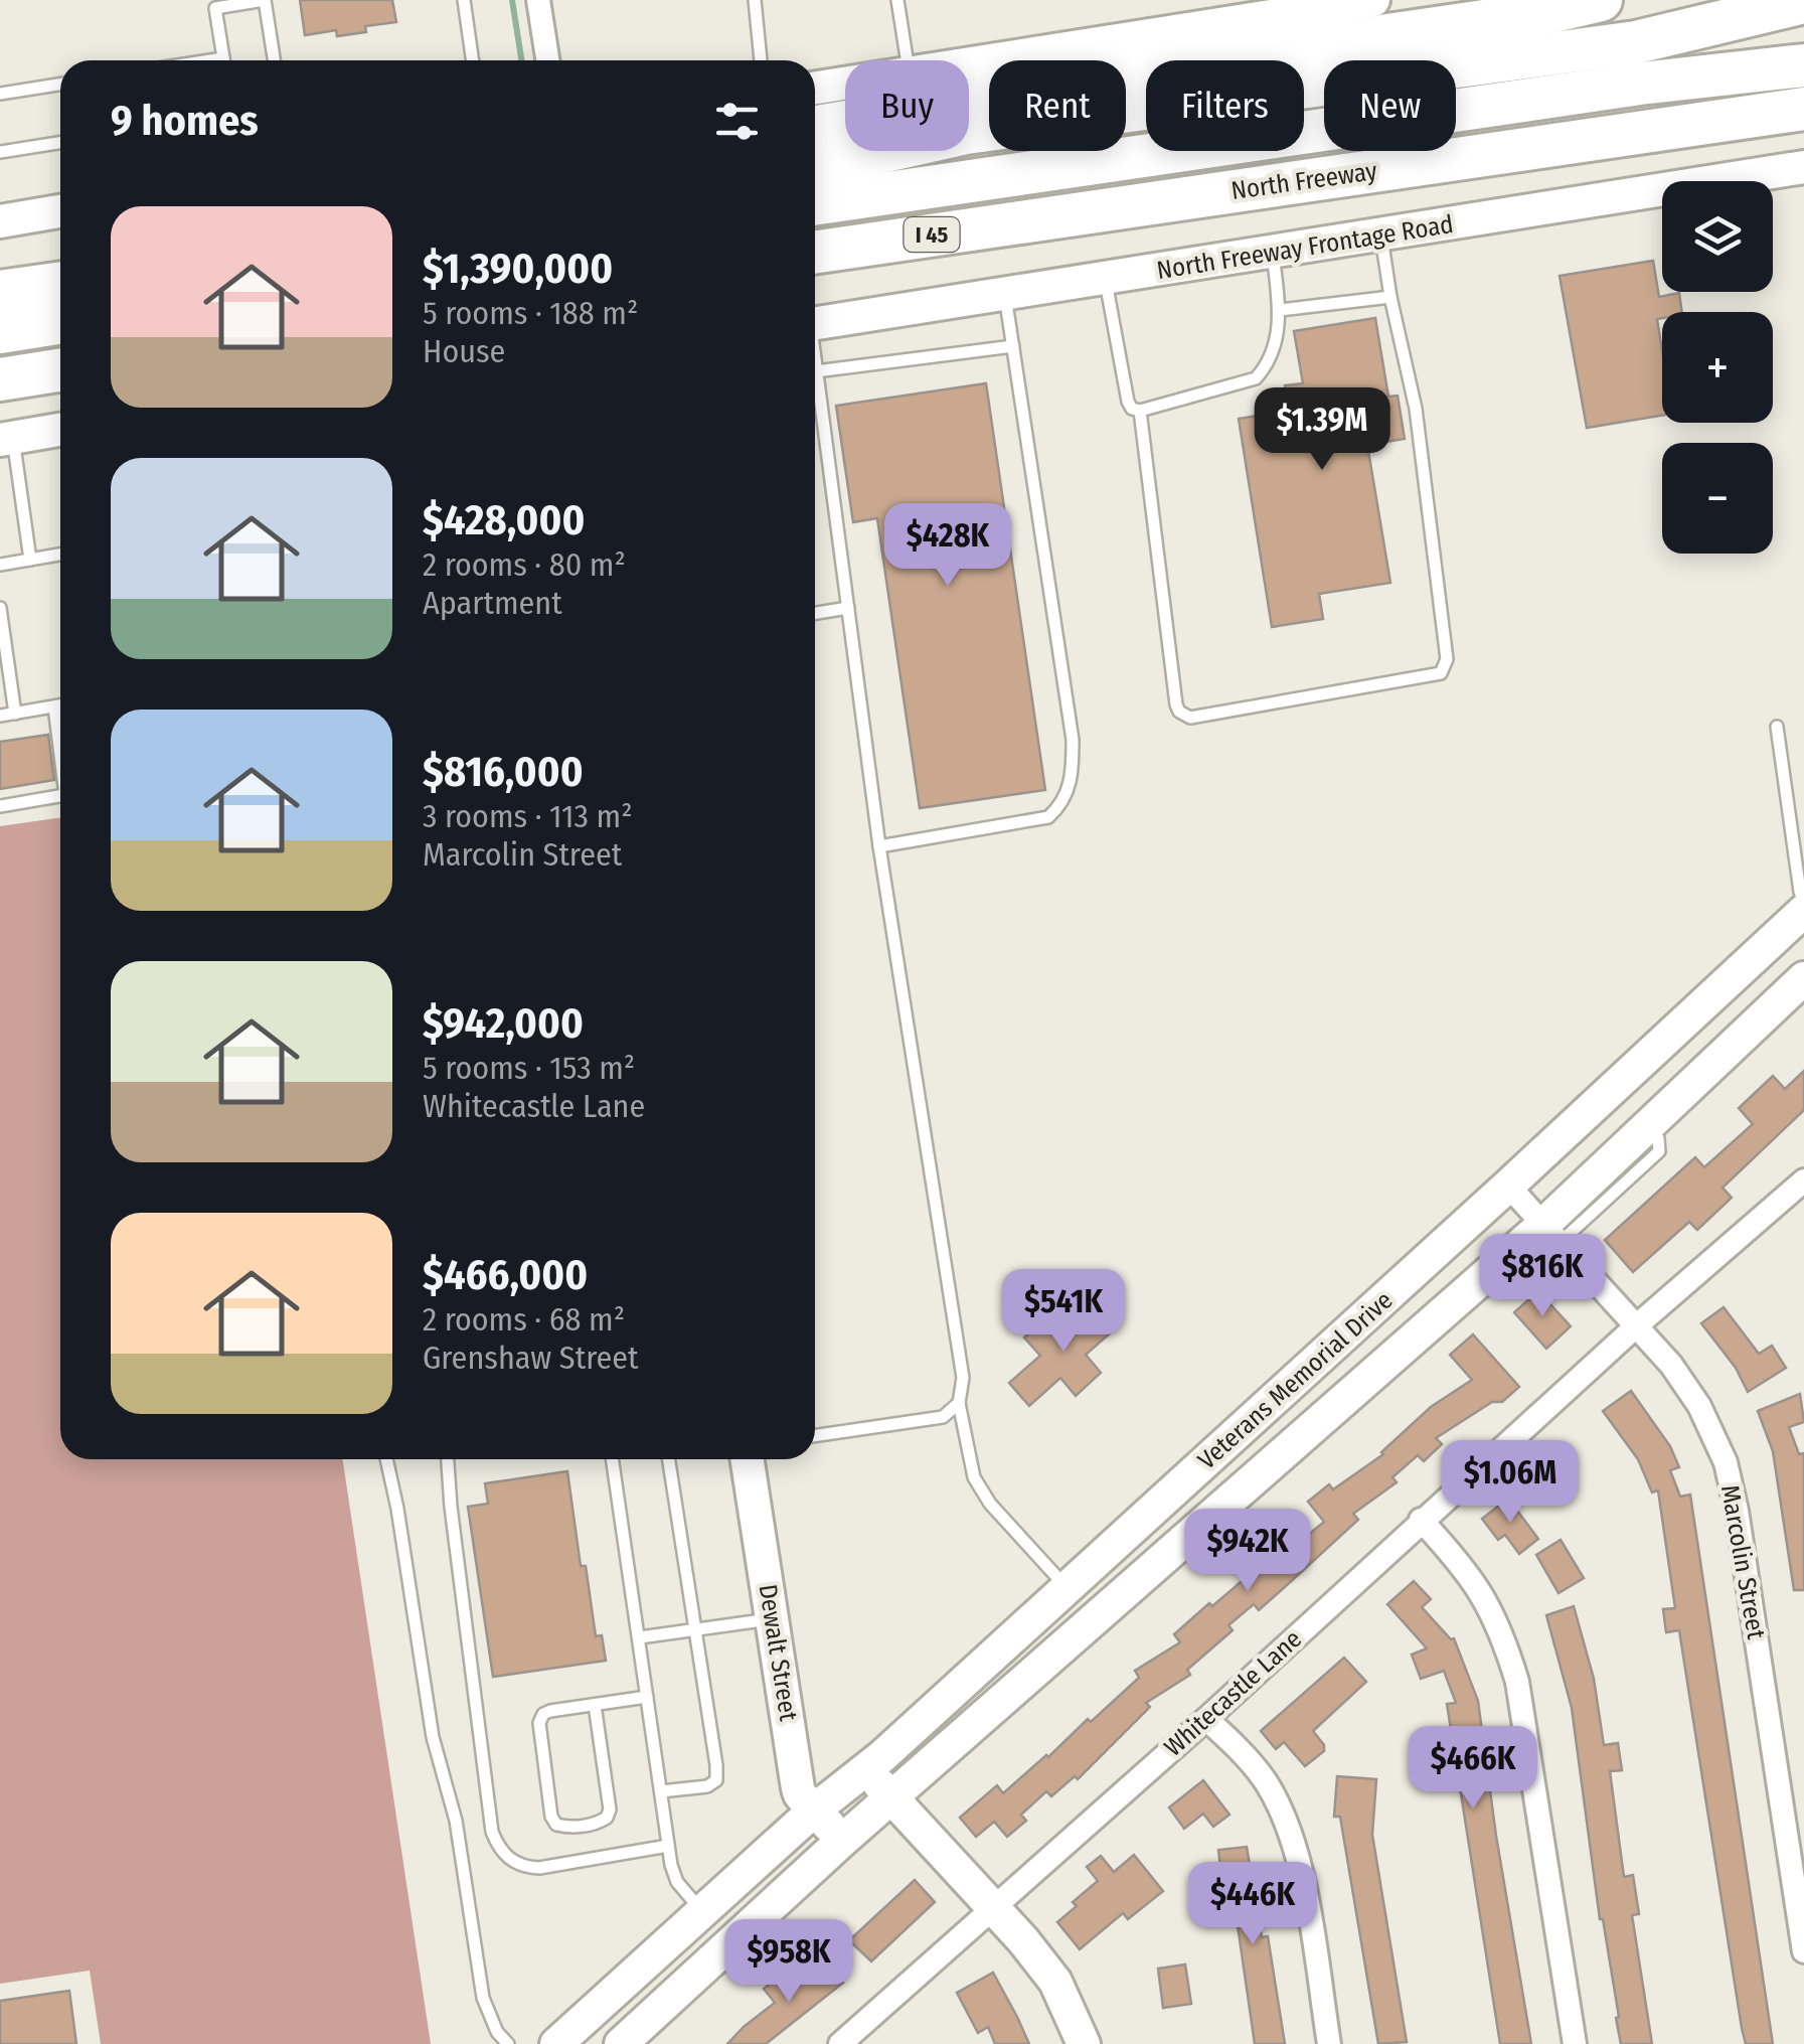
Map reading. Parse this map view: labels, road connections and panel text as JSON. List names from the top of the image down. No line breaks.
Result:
{"streets":{"highway":["North Freeway","I 45"],"main road":["North Freeway Frontage Road","Veterans Memorial Drive","Dewalt Street"],"street":["Marcolin Street","Whitecastle Lane"]},"crossings":[["Veterans Memorial Drive","Marcolin Street"],["Veterans Memorial Drive","Dewalt Street"],["Marcolin Street","Whitecastle Lane"]],"page":{"chip":["Buy","Rent","Filters","New"],"heading":"9 homes","map_buttons":["+","−"],"list":[{"name":"$1,390,000","note":"5 rooms · 188 m² · House"},{"name":"$428,000","note":"2 rooms · 80 m² · Apartment"},{"name":"$816,000","note":"3 rooms · 113 m² · Marcolin Street"},{"name":"$942,000","note":"5 rooms · 153 m² · Whitecastle Lane"},{"name":"$466,000","note":"2 rooms · 68 m² · Grenshaw Street"}],"price":["$1.39M","$428K","$816K","$541K","$1.06M","$942K","$466K","$446K","$958K"]}}
